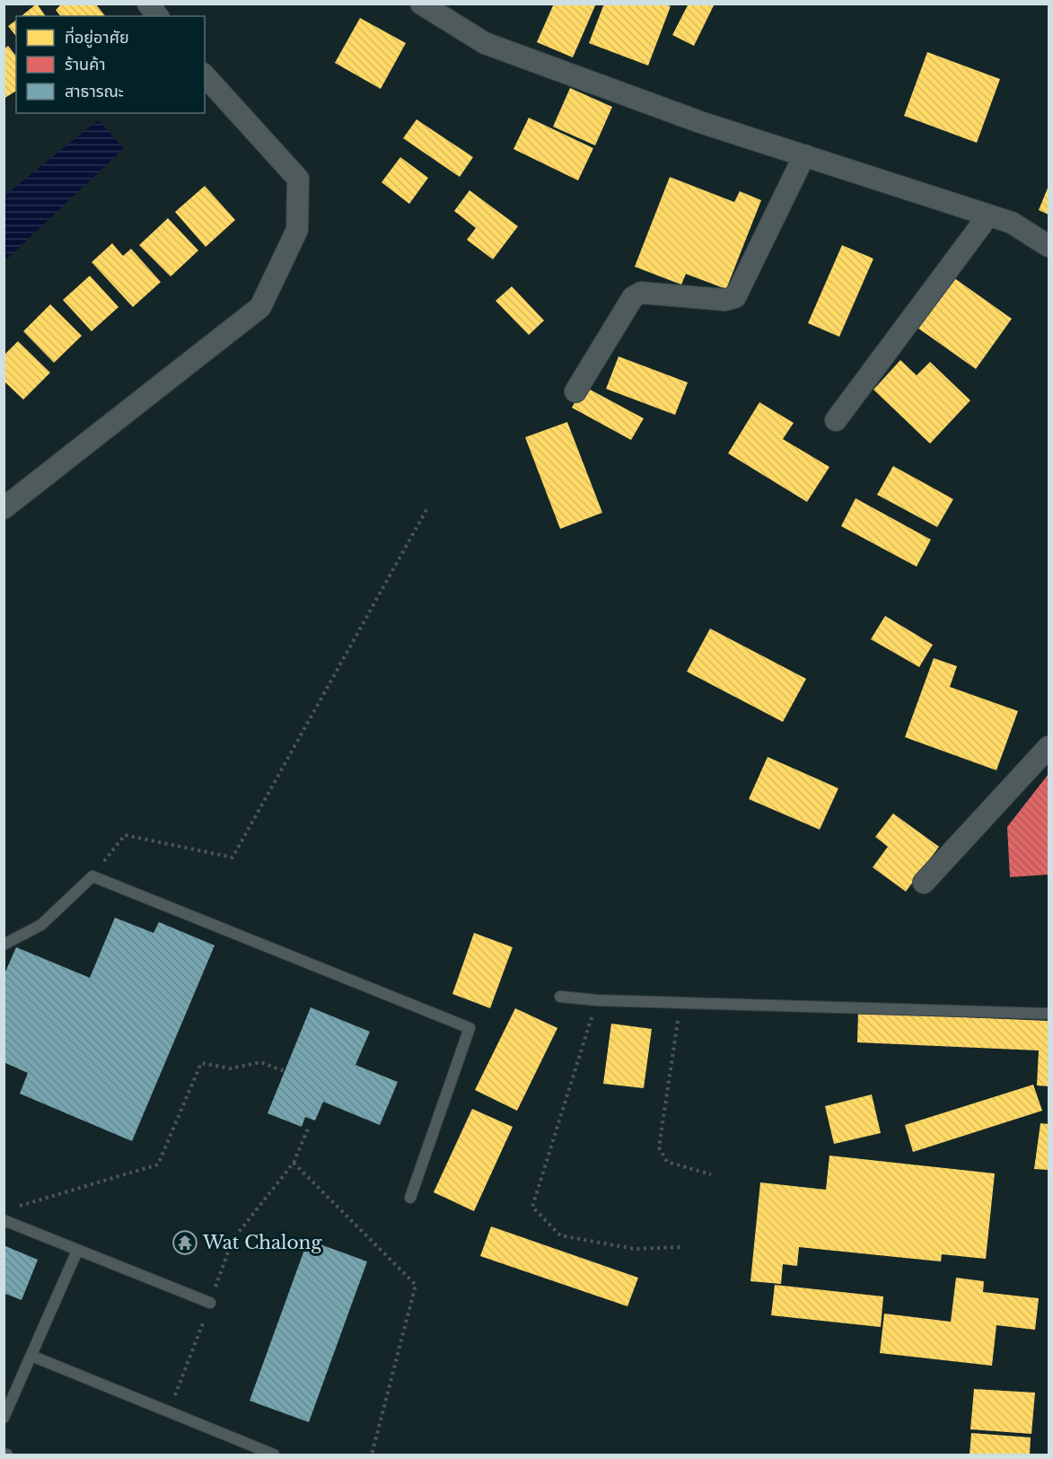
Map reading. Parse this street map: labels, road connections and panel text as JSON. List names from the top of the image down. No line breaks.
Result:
{"places":{"temple":["Wat Chalong"]},"legend":["ที่อยู่อาศัย","ร้านค้า","สาธารณะ"]}
